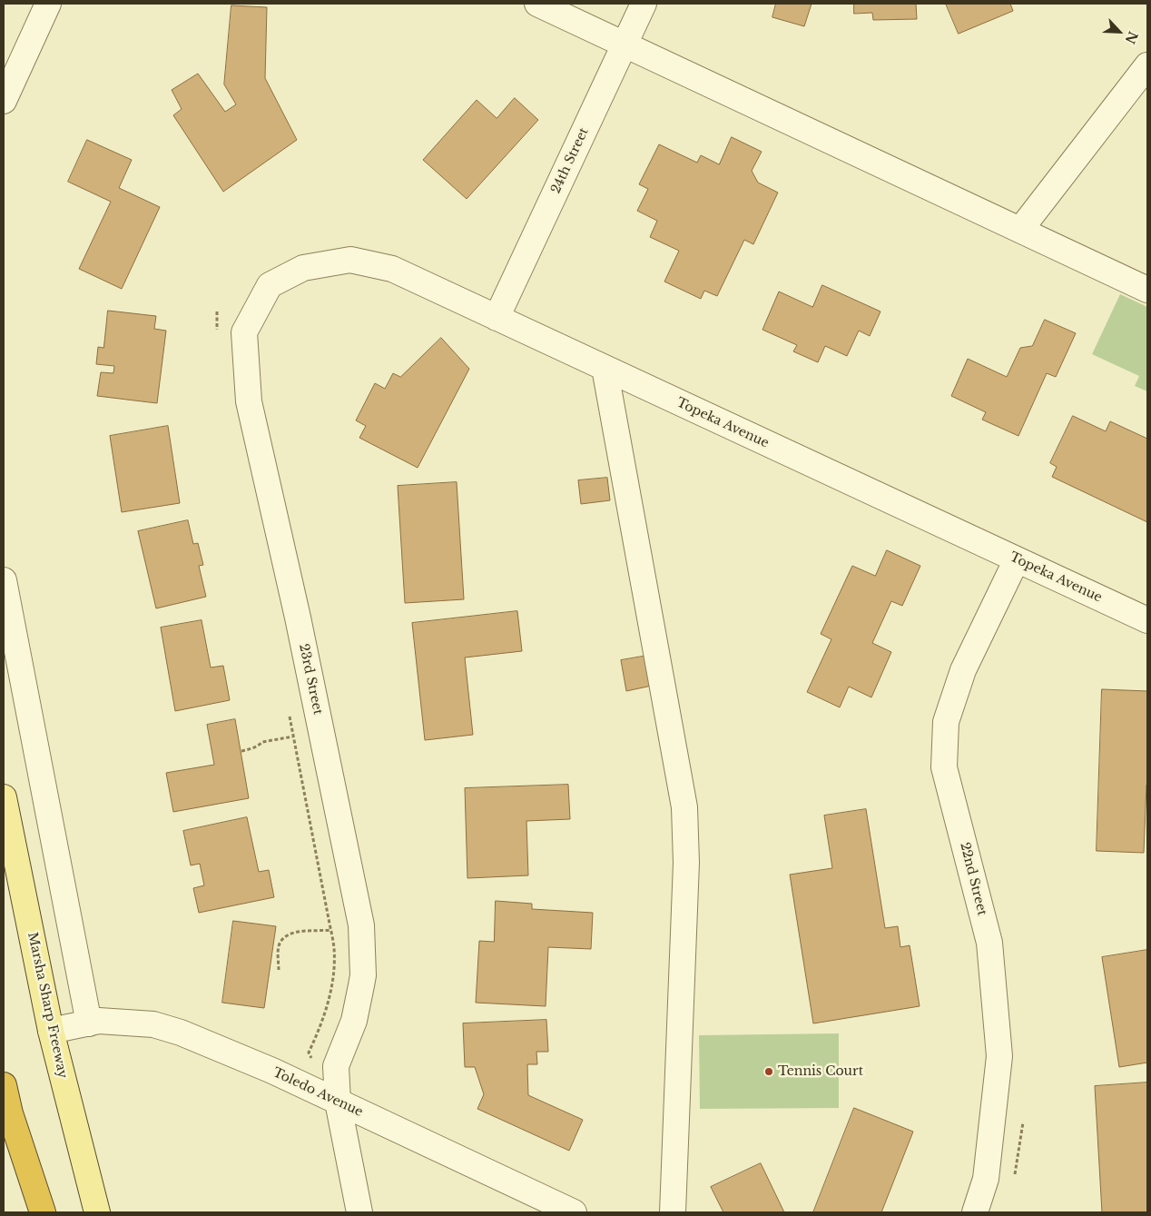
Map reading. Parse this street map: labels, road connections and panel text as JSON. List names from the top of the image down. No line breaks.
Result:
{"streets":{"main road":["Marsha Sharp Freeway"],"street":["24th Street","Topeka Avenue","23rd Street","22nd Street","Toledo Avenue"]},"crossings":[["24th Street","Topeka Avenue"],["Topeka Avenue","23rd Street"],["Topeka Avenue","22nd Street"],["23rd Street","Toledo Avenue"],["Marsha Sharp Freeway","Toledo Avenue"]],"places":["Tennis Court"],"north":"bottom right"}
